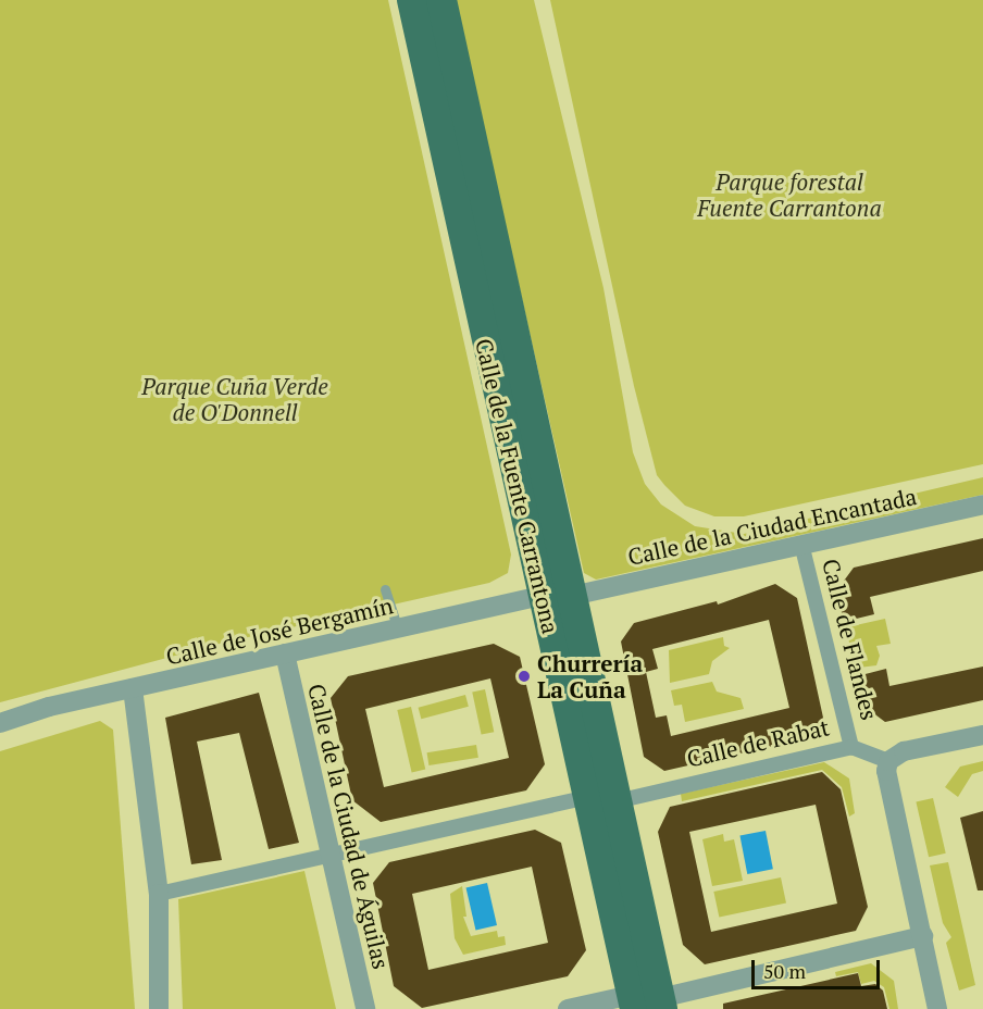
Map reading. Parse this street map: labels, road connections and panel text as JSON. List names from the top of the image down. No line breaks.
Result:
{"streets":{"main road":["Calle de la Fuente Carrantona"],"street":["Calle de la Ciudad Encantada","Calle de José Bergamín","Calle de Flandes","Calle de Rabat","Calle de la Ciudad de Águilas"]},"crossings":[["Calle de la Fuente Carrantona","Calle de la Ciudad Encantada"],["Calle de la Fuente Carrantona","Calle de José Bergamín"],["Calle de la Fuente Carrantona","Calle de Rabat"],["Calle de la Ciudad Encantada","Calle de José Bergamín"],["Calle de la Ciudad Encantada","Calle de Flandes"],["Calle de José Bergamín","Calle de la Ciudad de Águilas"],["Calle de Flandes","Calle de Rabat"],["Calle de Rabat","Calle de la Ciudad de Águilas"]],"parks":["Parque forestal Fuente Carrantona","Parque Cuña Verde de O'Donnell"],"places":["Churrería La Cuña"],"scale_bar":"50 m"}
